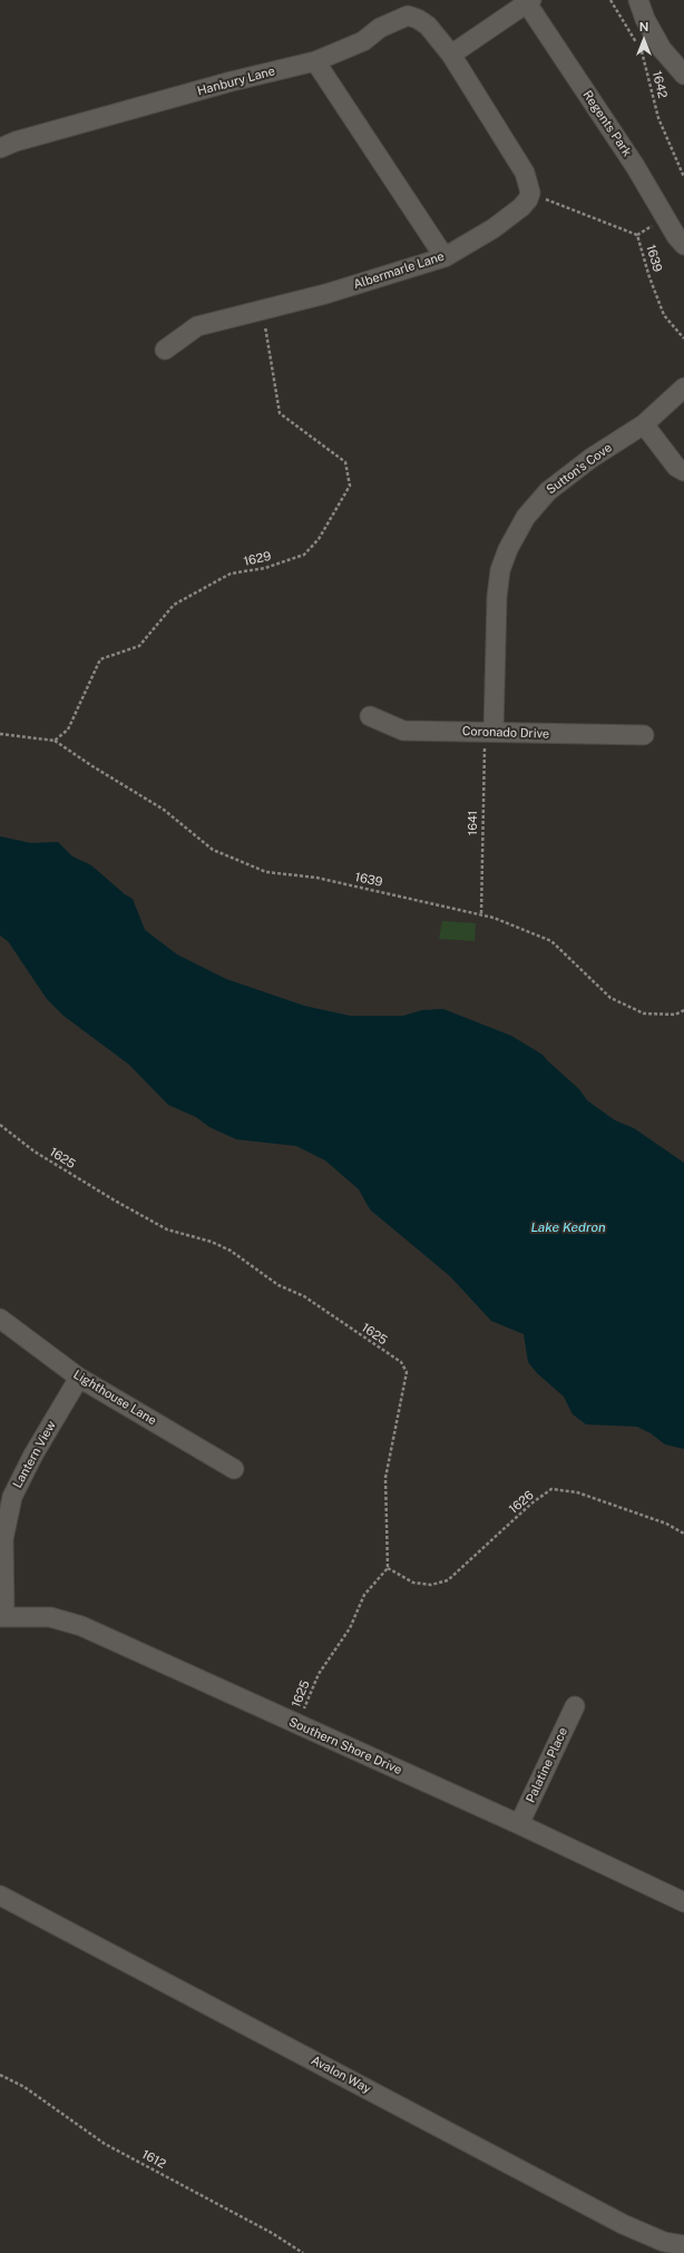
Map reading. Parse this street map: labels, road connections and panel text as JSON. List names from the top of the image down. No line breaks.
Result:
{"streets":{"street":["Hanbury Lane","Regents Park","Albermarle Lane","Sutton's Cove","Coronado Drive","Lighthouse Lane","Lantern View","Southern Shore Drive","Palatine Place","Avalon Way"],"path":["1642","1639","1629","1641","1625","1626","1612"]},"crossings":[["1639","Albermarle Lane"],["1639","1629"],["1639","1641"],["Albermarle Lane","1629"],["Sutton's Cove","Coronado Drive"],["Sutton's Cove","1641"],["Coronado Drive","1641"],["1625","1626"],["1625","Southern Shore Drive"],["Lighthouse Lane","Lantern View"],["Lantern View","Southern Shore Drive"],["Southern Shore Drive","Palatine Place"]],"water":["Lake Kedron"],"north":"top"}
